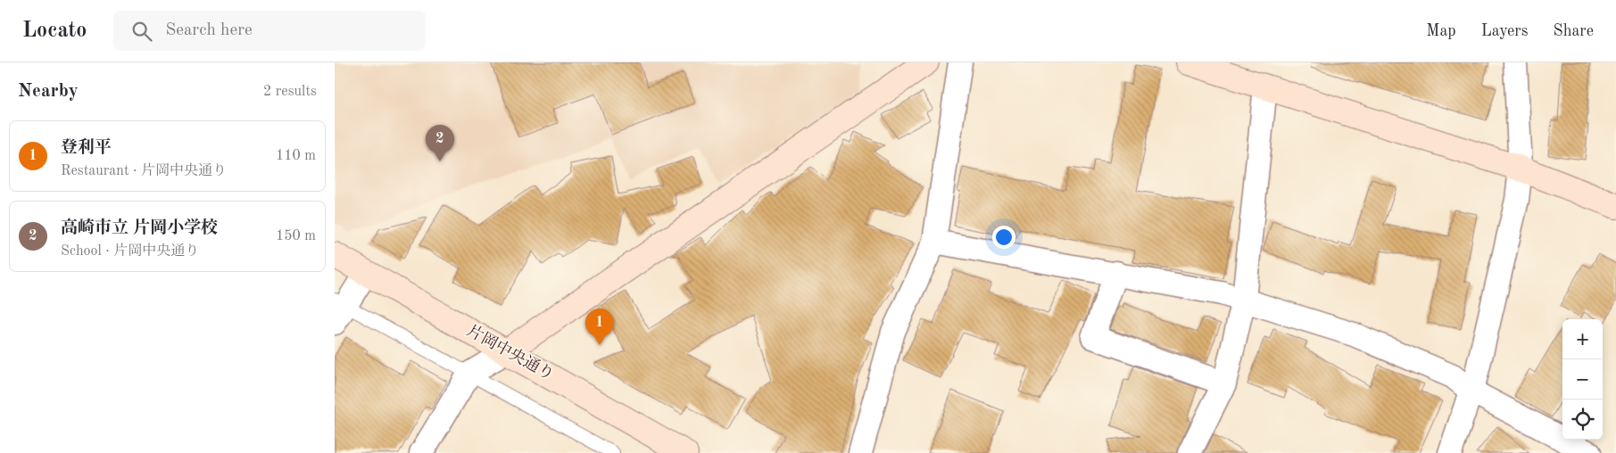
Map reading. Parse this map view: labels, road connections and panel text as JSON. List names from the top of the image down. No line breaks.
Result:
{"streets":{"street":["片岡中央通り"]},"page":{"header":"Locato","search":"Search here","nav":["Map","Layers","Share"],"heading":["Nearby","2 results"],"list":[{"mark":"1","name":"登利平","note":"Restaurant · 片岡中央通り","value":"110 m"},{"mark":"2","name":"高崎市立 片岡小学校","note":"School · 片岡中央通り","value":"150 m"}],"pins":["2","1"],"map_buttons":["+","−"]}}
